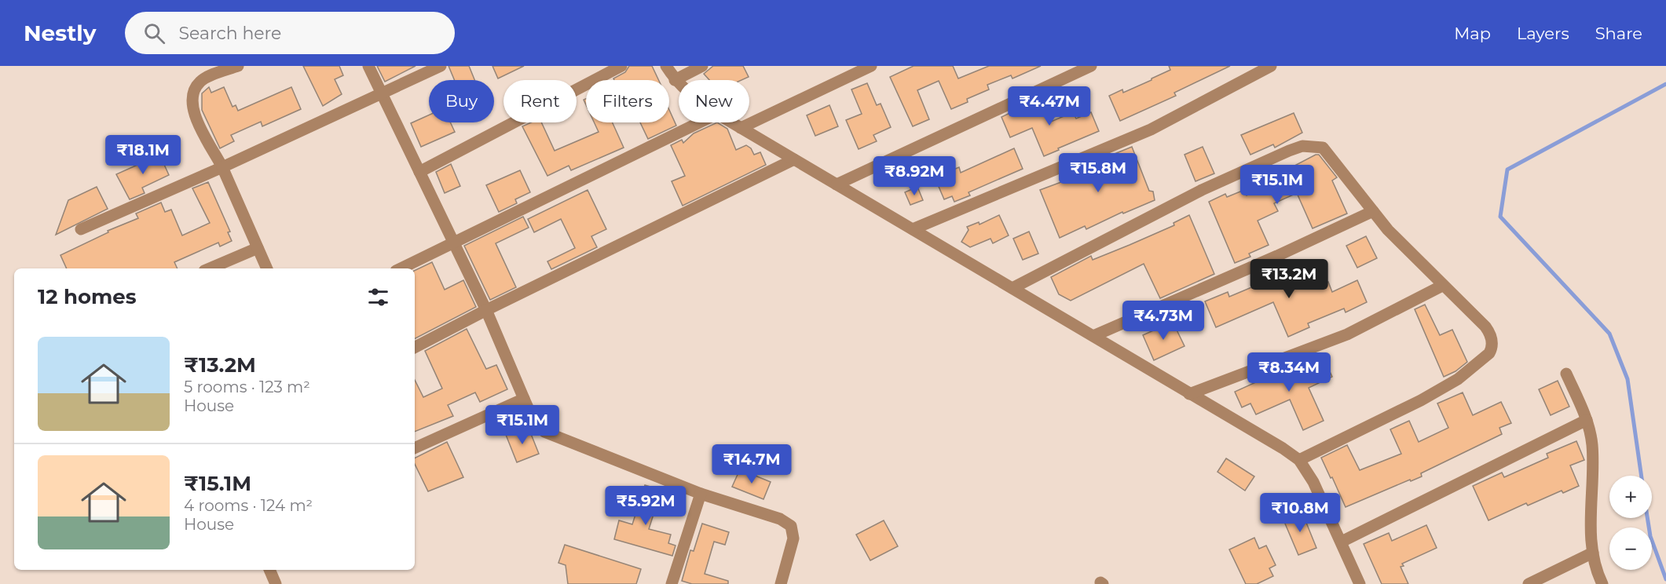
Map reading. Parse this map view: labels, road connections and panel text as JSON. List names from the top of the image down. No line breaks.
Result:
{"page":{"header":"Nestly","search":"Search here","nav":["Map","Layers","Share"],"chip":["Buy","Rent","Filters","New"],"price":["₹4.47M","₹18.1M","₹15.8M","₹8.92M","₹15.1M","₹13.2M","₹4.73M","₹8.34M","₹15.1M","₹14.7M","₹5.92M","₹10.8M"],"heading":"12 homes","list":[{"name":"₹13.2M","note":"5 rooms · 123 m² · House"},{"name":"₹15.1M","note":"4 rooms · 124 m² · House"}],"map_buttons":["+","−"]}}
